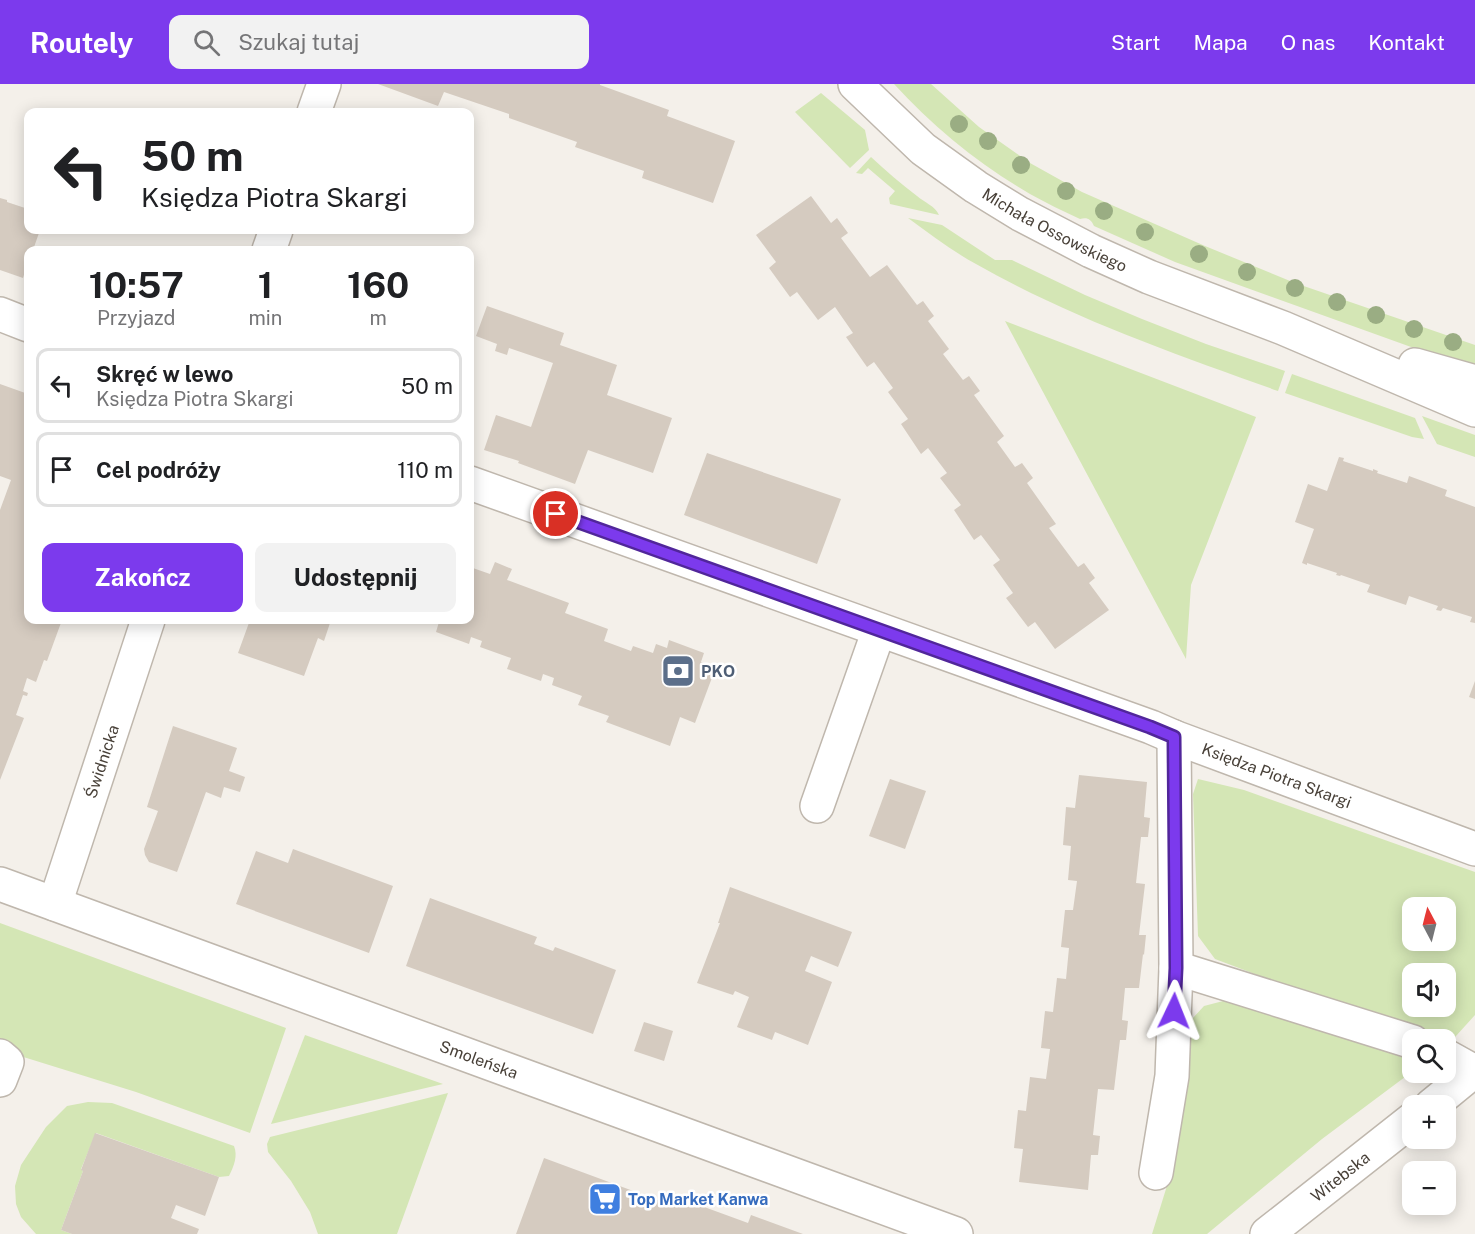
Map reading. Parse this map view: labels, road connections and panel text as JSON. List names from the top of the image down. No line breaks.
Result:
{"streets":{"street":["Michała Ossowskiego","Świdnicka","Księdza Piotra Skargi","Smoleńska","Witebska"]},"crossings":[["Świdnicka","Smoleńska"]],"places":{"bank":["PKO"],"supermarket":["Top Market Kanwa"]},"north":"top","page":{"header":"Routely","search":"Szukaj tutaj","nav":["Start","Mapa","O nas","Kontakt"],"turn":["50 m","Księdza Piotra Skargi"],"eta":["10:57","Przyjazd","1","min","160","m"],"list":[{"name":"Skręć w lewo","note":"Księdza Piotra Skargi","value":"50 m"},{"name":"Cel podróży","value":"110 m"}],"buttons":["Zakończ","Udostępnij"],"map_buttons":["+","−"]}}
